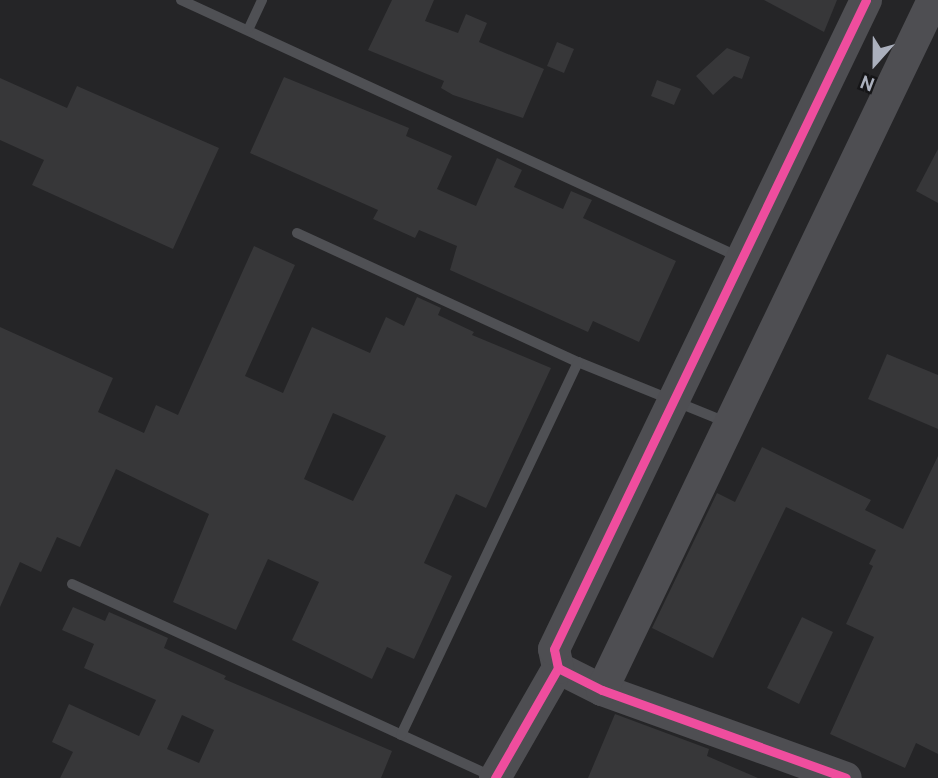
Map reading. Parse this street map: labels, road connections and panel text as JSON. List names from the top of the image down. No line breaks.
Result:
{"north":"bottom"}
